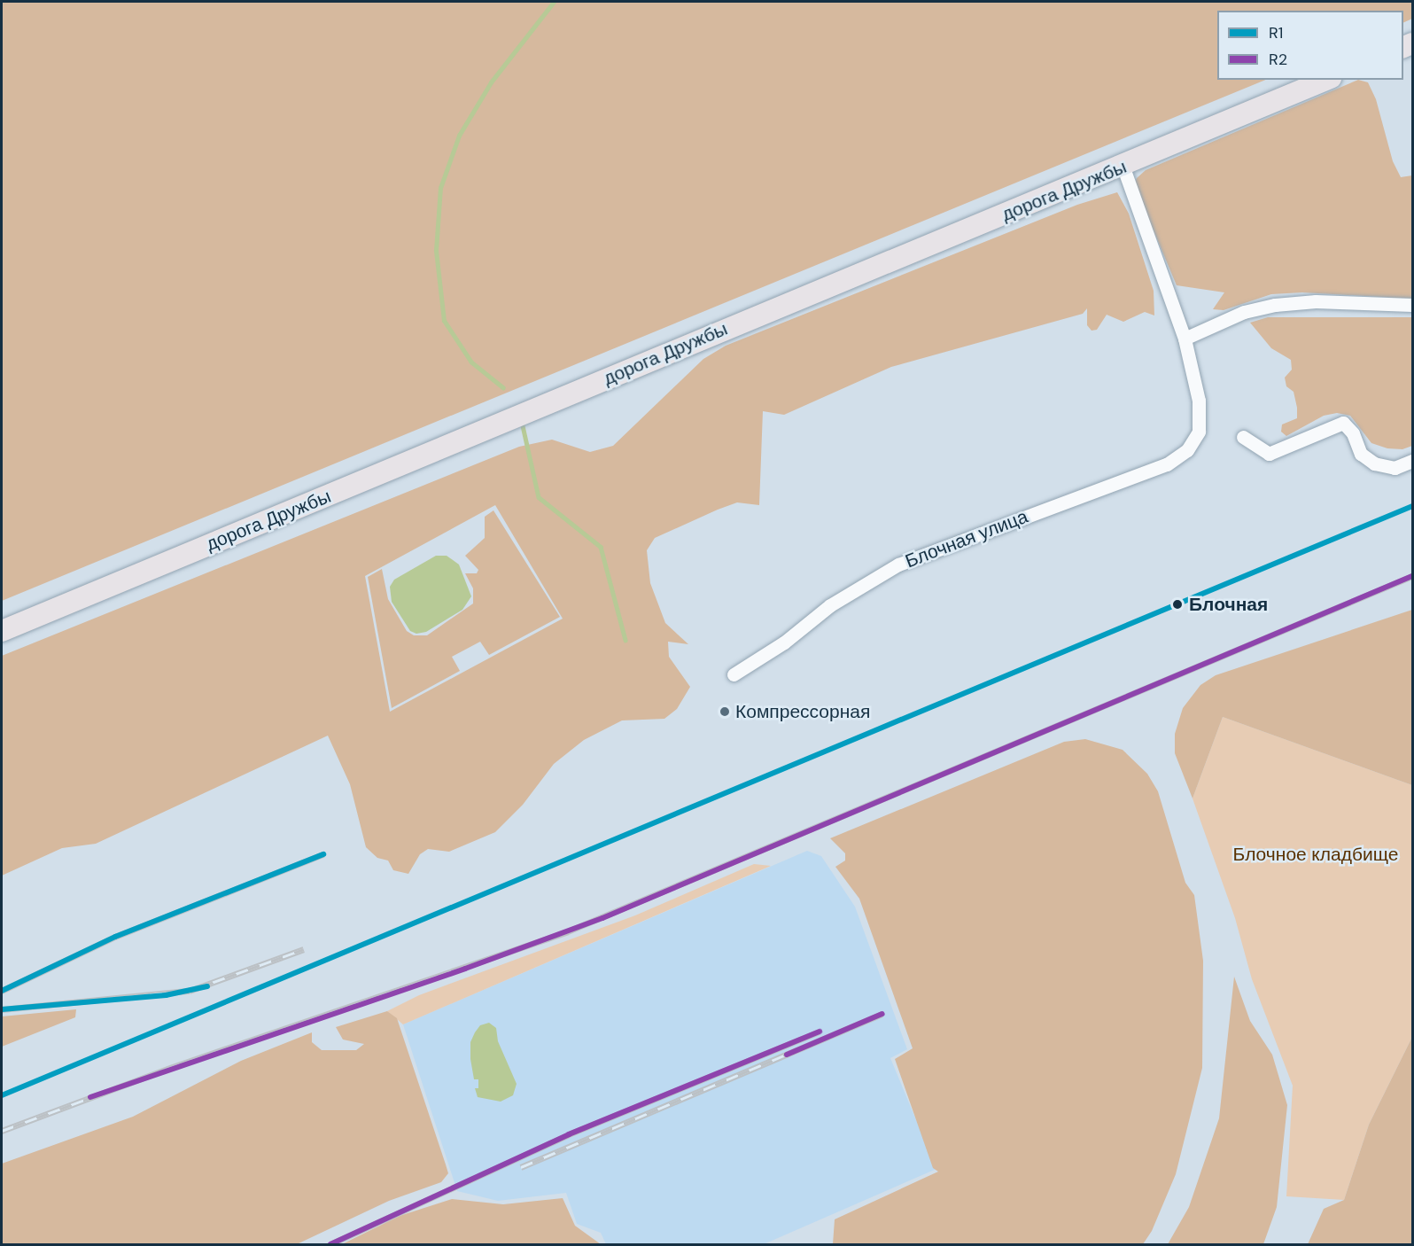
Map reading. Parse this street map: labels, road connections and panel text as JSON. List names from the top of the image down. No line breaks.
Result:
{"streets":{"main road":["дорога Дружбы"],"street":["Блочная улица"]},"parks":["Блочное кладбище"],"places":["Блочная","Компрессорная"],"lines":["transit line R1","transit line R2"],"legend":["R1","R2"]}
